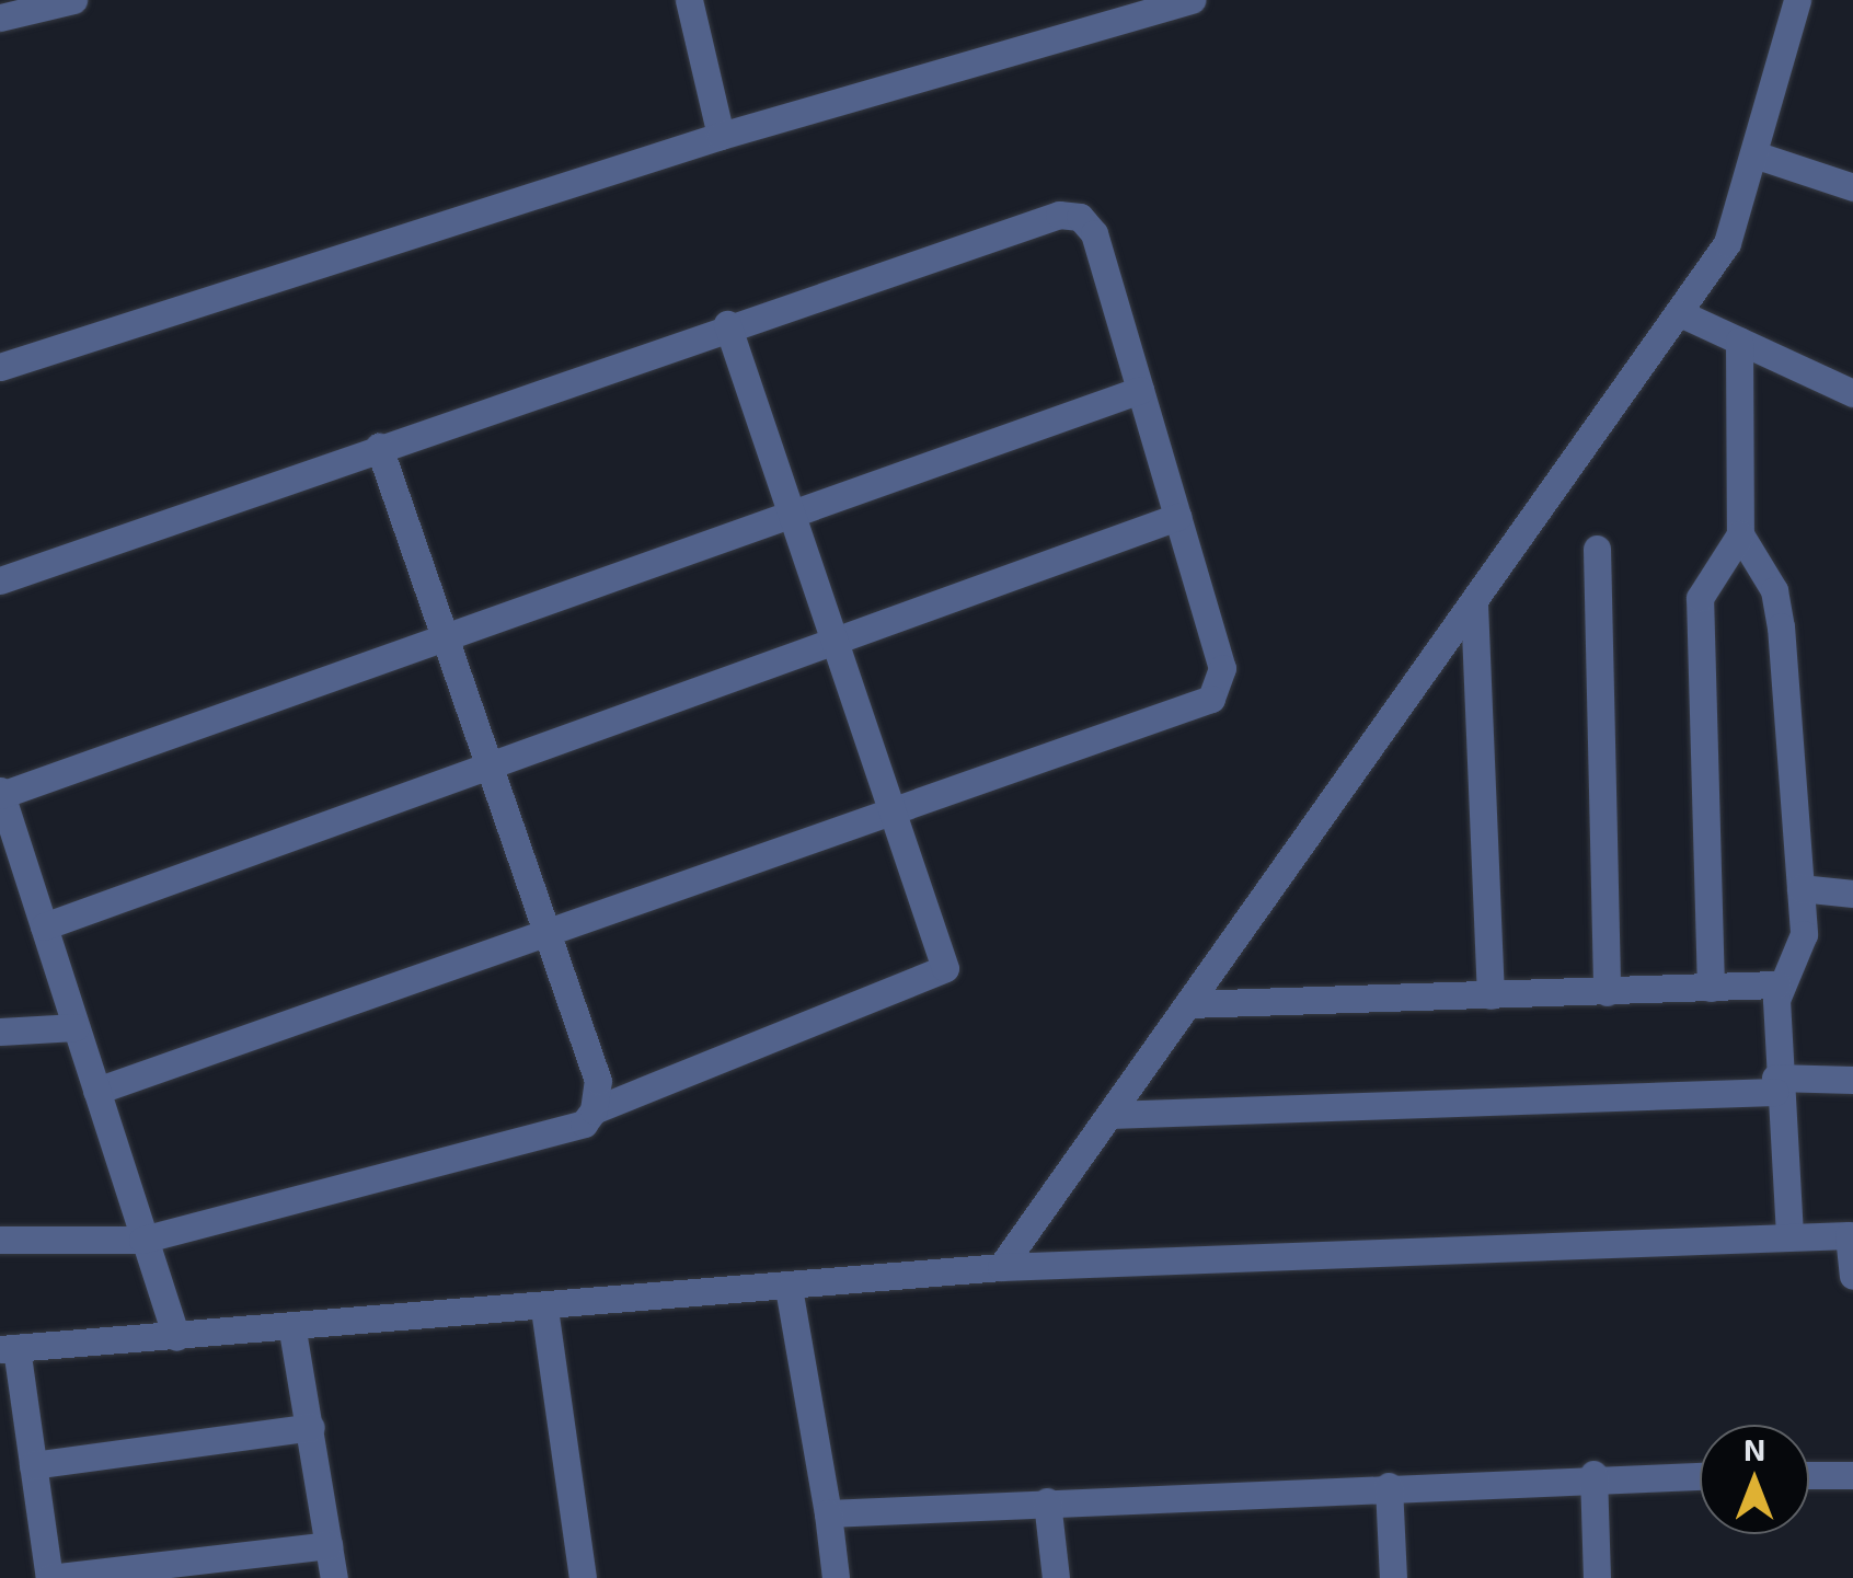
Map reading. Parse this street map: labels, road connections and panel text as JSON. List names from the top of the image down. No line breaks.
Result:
{"north":"top"}
